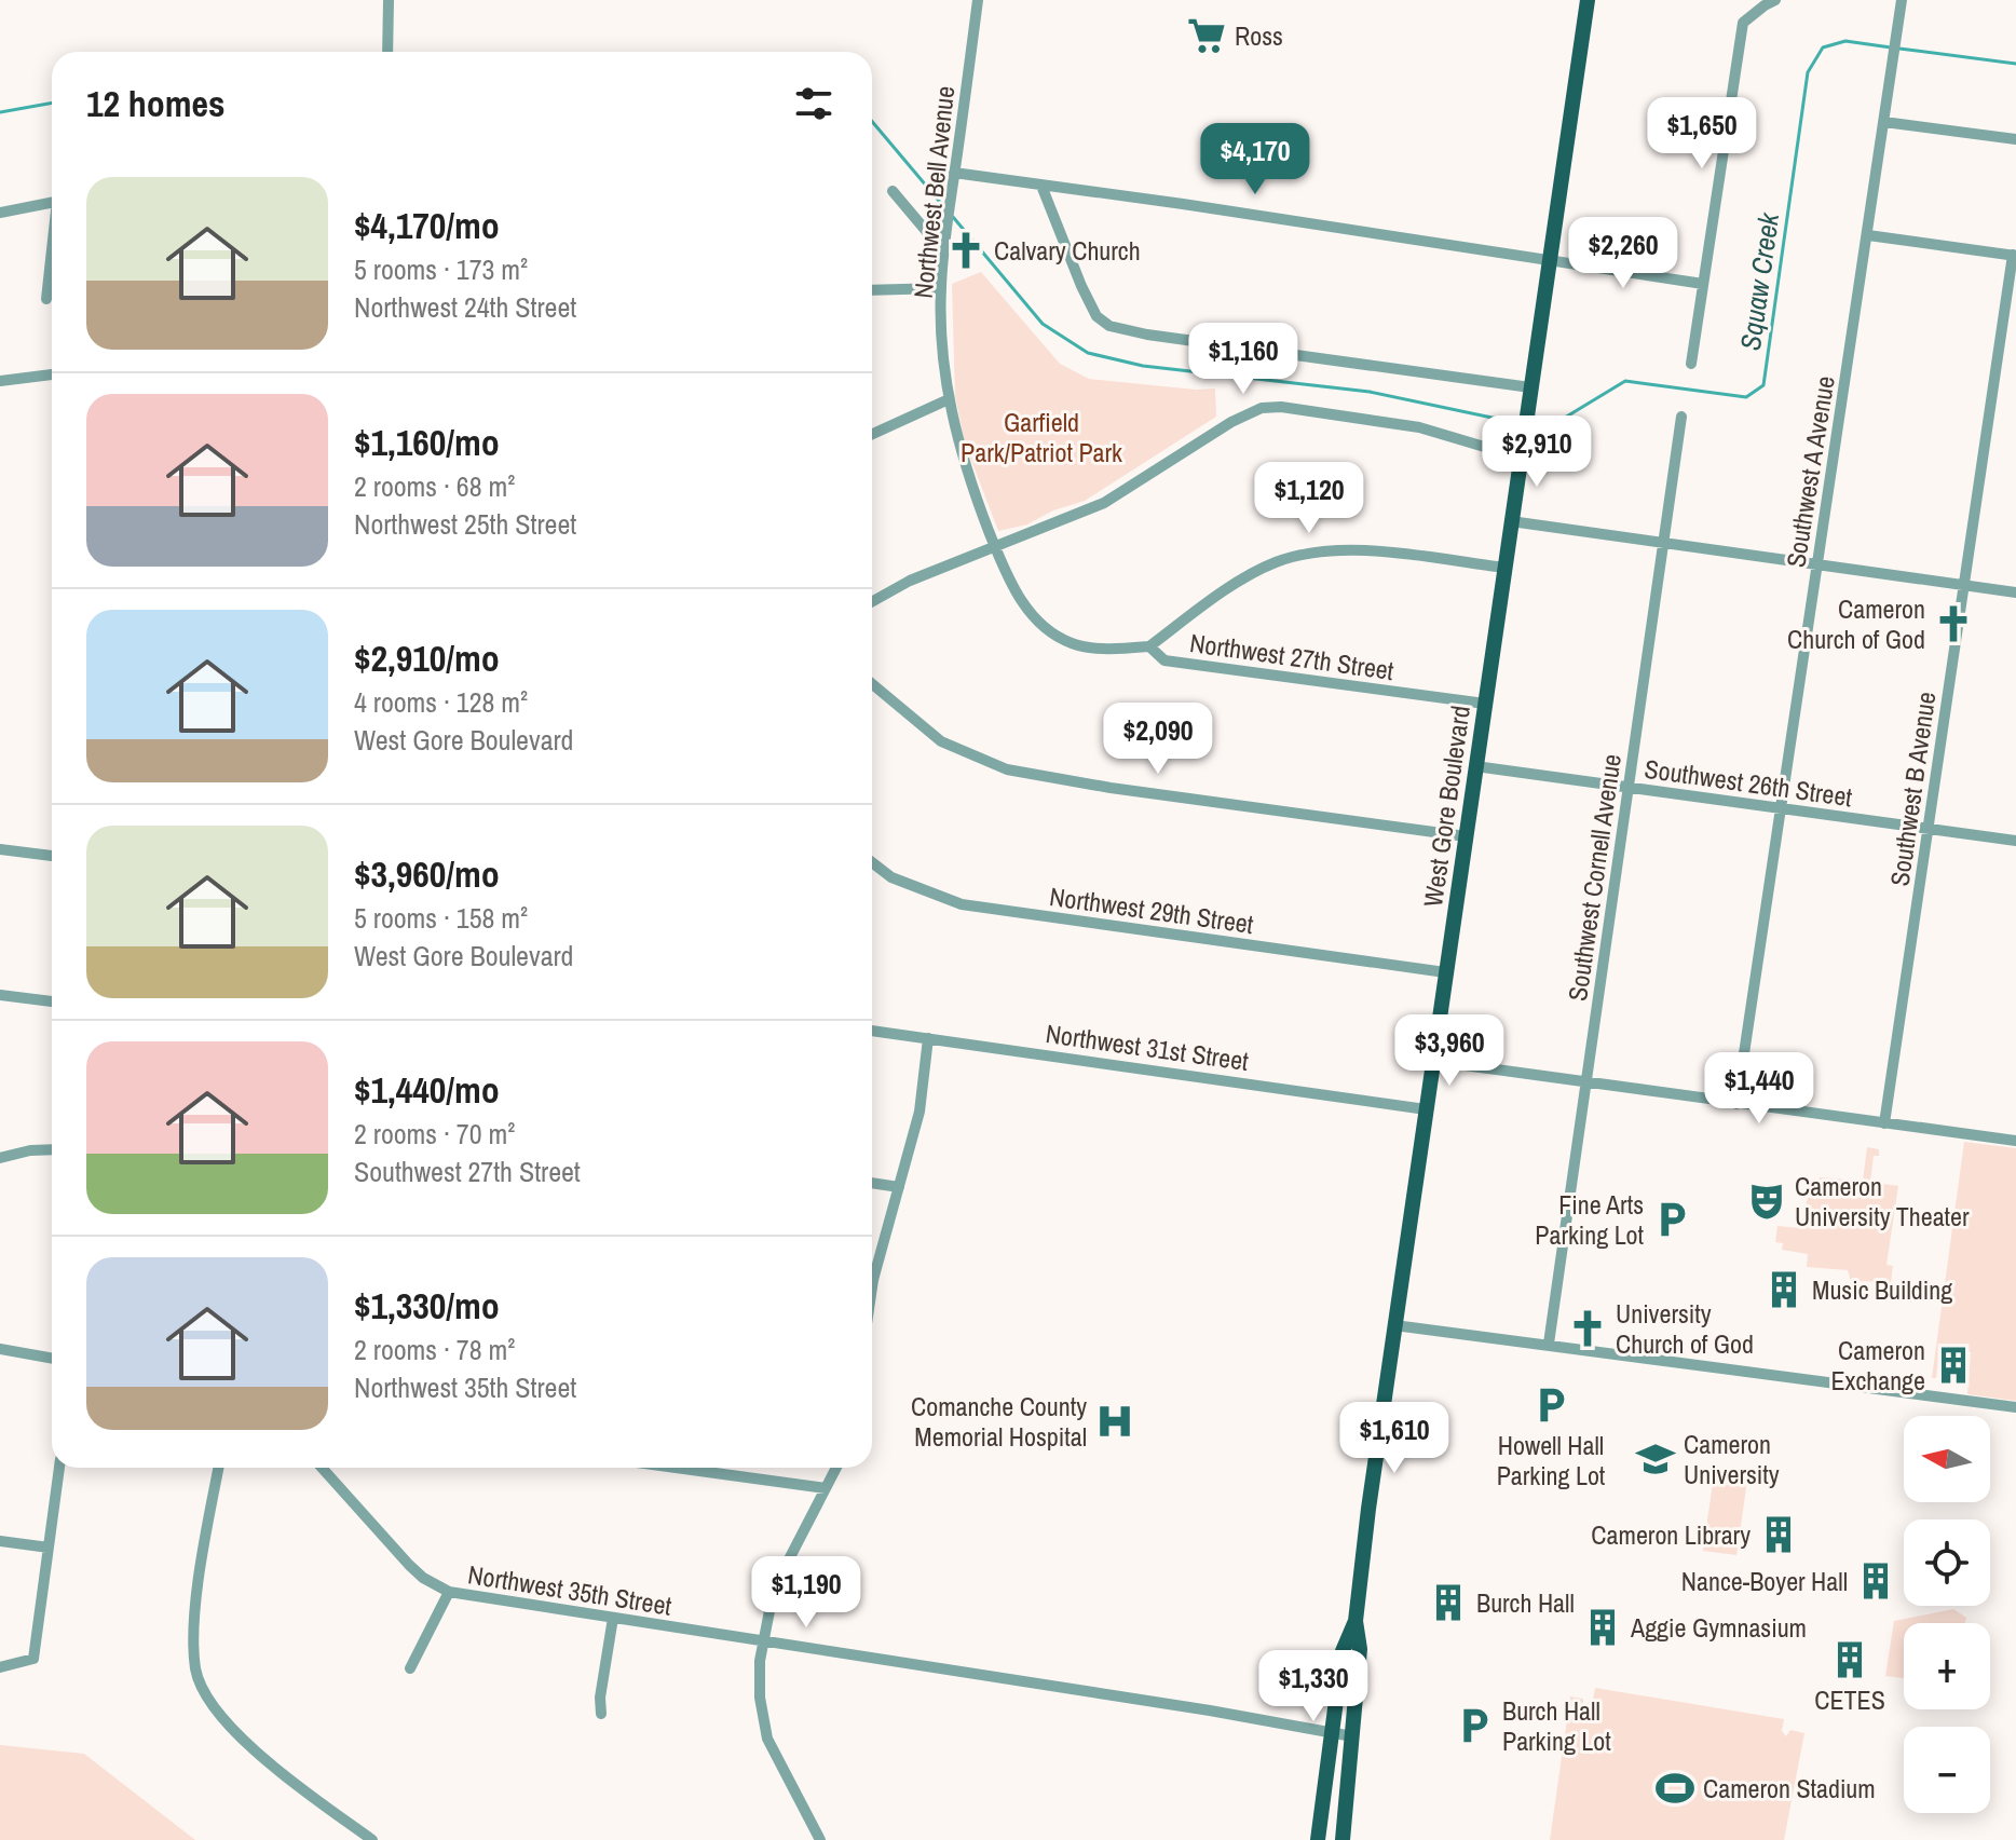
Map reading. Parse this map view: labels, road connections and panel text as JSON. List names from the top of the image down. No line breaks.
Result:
{"streets":{"main road":["West Gore Boulevard"],"street":["Northwest Bell Avenue","Southwest A Avenue","Northwest 27th Street","Southwest 26th Street","Southwest B Avenue","Southwest Cornell Avenue","Northwest 29th Street","Northwest 31st Street","Northwest 35th Street"]},"crossings":[["Northwest Bell Avenue","Northwest 27th Street"],["Southwest A Avenue","Southwest 26th Street"],["Northwest 27th Street","West Gore Boulevard"],["Southwest 26th Street","Southwest B Avenue"],["Southwest 26th Street","West Gore Boulevard"],["Southwest 26th Street","Southwest Cornell Avenue"],["West Gore Boulevard","Northwest 29th Street"],["West Gore Boulevard","Northwest 31st Street"],["West Gore Boulevard","Northwest 35th Street"]],"water":["Squaw Creek"],"parks":["Garfield Park/Patriot Park"],"places":{"supermarket":["Ross"],"church":["Calvary Church","Cameron Church of God","University Church of God"],"theatre":["Cameron University Theater"],"parking":["Fine Arts Parking Lot","Howell Hall Parking Lot","Burch Hall Parking Lot"],"building":["Music Building","Cameron Exchange","Cameron Library","Nance-Boyer Hall","Burch Hall","Aggie Gymnasium","CETES"],"hospital":["Comanche County Memorial Hospital"],"school or university":["Cameron University"],"sports":["Cameron Stadium"]},"north":"left","page":{"heading":"12 homes","price":["$1,650","$4,170","$2,260","$1,160","$2,910","$1,120","$2,090","$3,960","$1,440","$1,610","$1,190","$1,330"],"list":[{"name":"$4,170/mo","note":"5 rooms · 173 m² · Northwest 24th Street"},{"name":"$1,160/mo","note":"2 rooms · 68 m² · Northwest 25th Street"},{"name":"$2,910/mo","note":"4 rooms · 128 m² · West Gore Boulevard"},{"name":"$3,960/mo","note":"5 rooms · 158 m² · West Gore Boulevard"},{"name":"$1,440/mo","note":"2 rooms · 70 m² · Southwest 27th Street"},{"name":"$1,330/mo","note":"2 rooms · 78 m² · Northwest 35th Street"}],"map_buttons":["+","−"]}}
